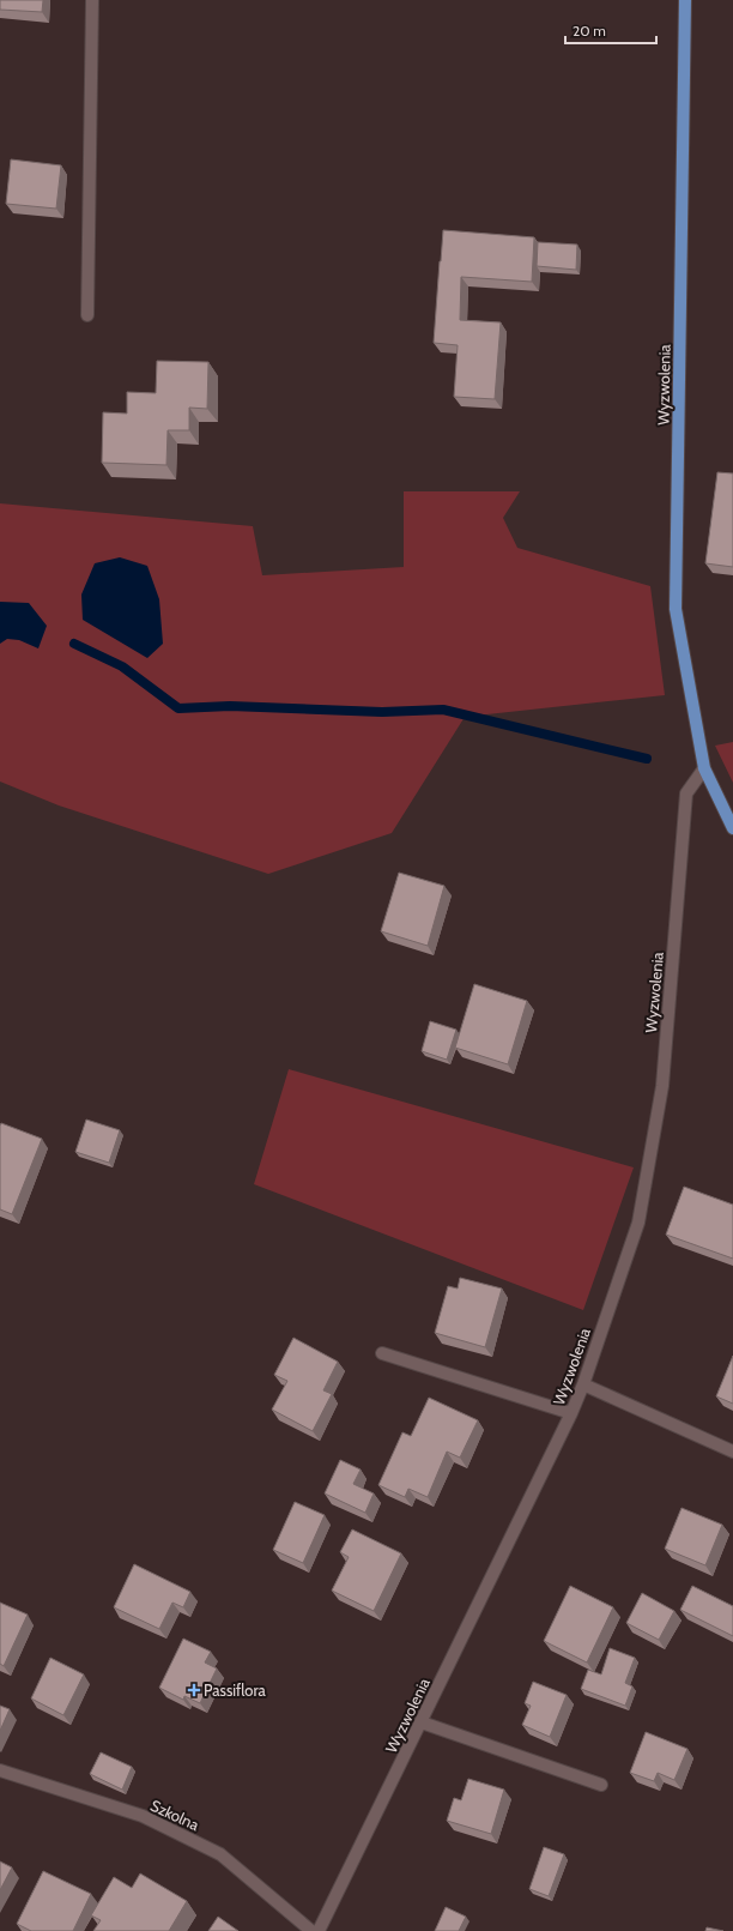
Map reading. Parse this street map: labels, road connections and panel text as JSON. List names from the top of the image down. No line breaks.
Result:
{"streets":{"main road":["Wyzwolenia"],"street":["Szkolna"]},"places":{"health":["Passiflora"]},"scale_bar":"20 m"}
